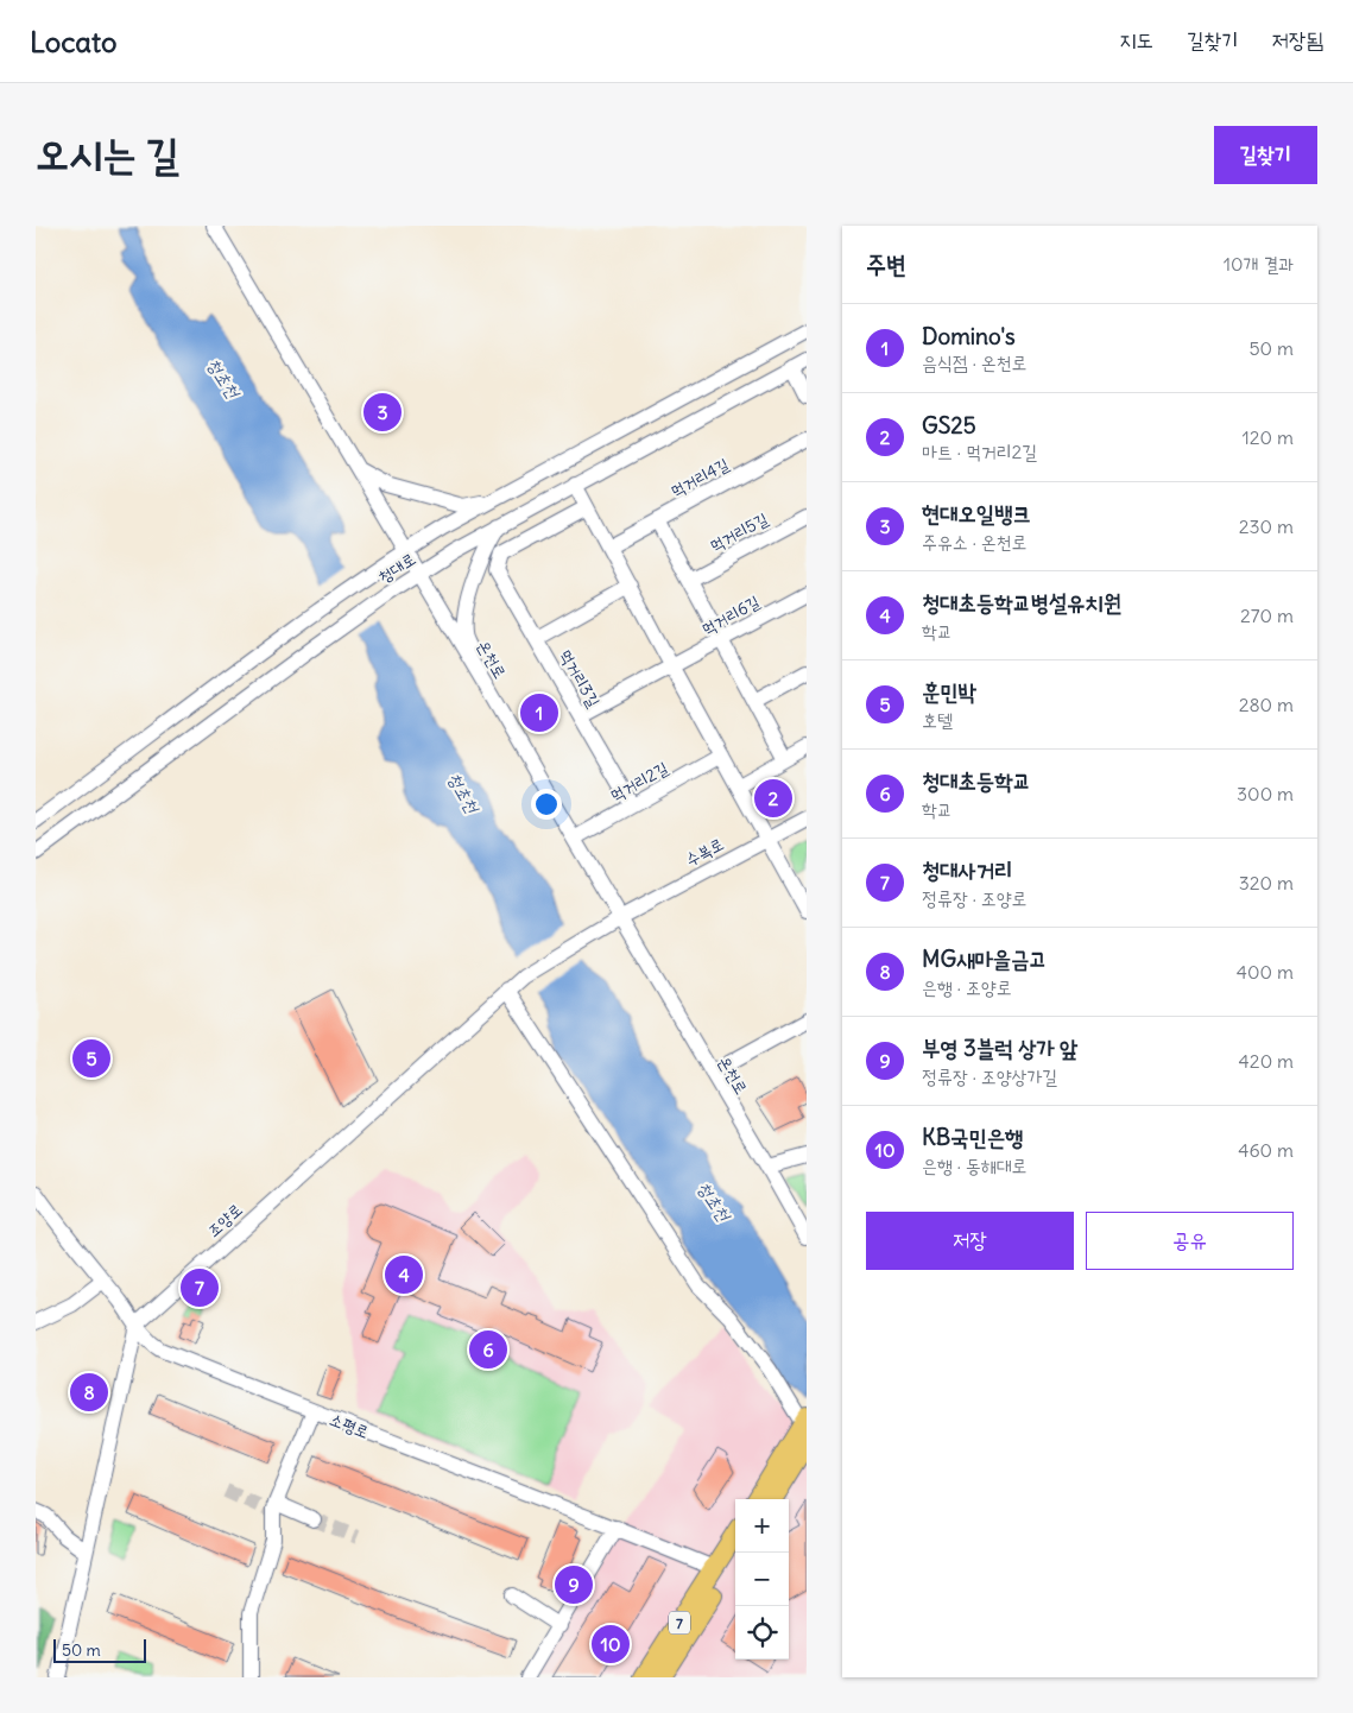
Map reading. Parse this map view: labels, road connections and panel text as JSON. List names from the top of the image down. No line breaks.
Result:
{"streets":{"main road":["7"],"street":["먹거리4길","먹거리5길","청대로","먹거리6길","온천로","먹거리3길","먹거리2길","수복로","조양로","소평로"]},"crossings":[["청대로","온천로"],["온천로","먹거리2길"],["온천로","수복로"],["온천로","조양로"],["먹거리3길","먹거리2길"],["수복로","조양로"],["조양로","소평로"],["소평로","7"]],"water":["청초천"],"scale_bar":"50 m","page":{"header":"Locato","nav":["지도","길찾기","저장됨"],"buttons":["길찾기",["저장","공유"]],"title":"오시는 길","heading":["주변","10개 결과"],"list":[{"mark":"1","name":"Domino's","note":"음식점 · 온천로","value":"50 m"},{"mark":"2","name":"GS25","note":"마트 · 먹거리2길","value":"120 m"},{"mark":"3","name":"현대오일뱅크","note":"주유소 · 온천로","value":"230 m"},{"mark":"4","name":"청대초등학교병설유치원","note":"학교","value":"270 m"},{"mark":"5","name":"훈민박","note":"호텔","value":"280 m"},{"mark":"6","name":"청대초등학교","note":"학교","value":"300 m"},{"mark":"7","name":"청대사거리","note":"정류장 · 조양로","value":"320 m"},{"mark":"8","name":"MG새마을금고","note":"은행 · 조양로","value":"400 m"},{"mark":"9","name":"부영 3블럭 상가 앞","note":"정류장 · 조양상가길","value":"420 m"},{"mark":"10","name":"KB국민은행","note":"은행 · 동해대로","value":"460 m"}],"pins":["3","1","2","5","4","7","6","8","9","10"],"map_buttons":["+","−"],"scale":"50 m"}}
